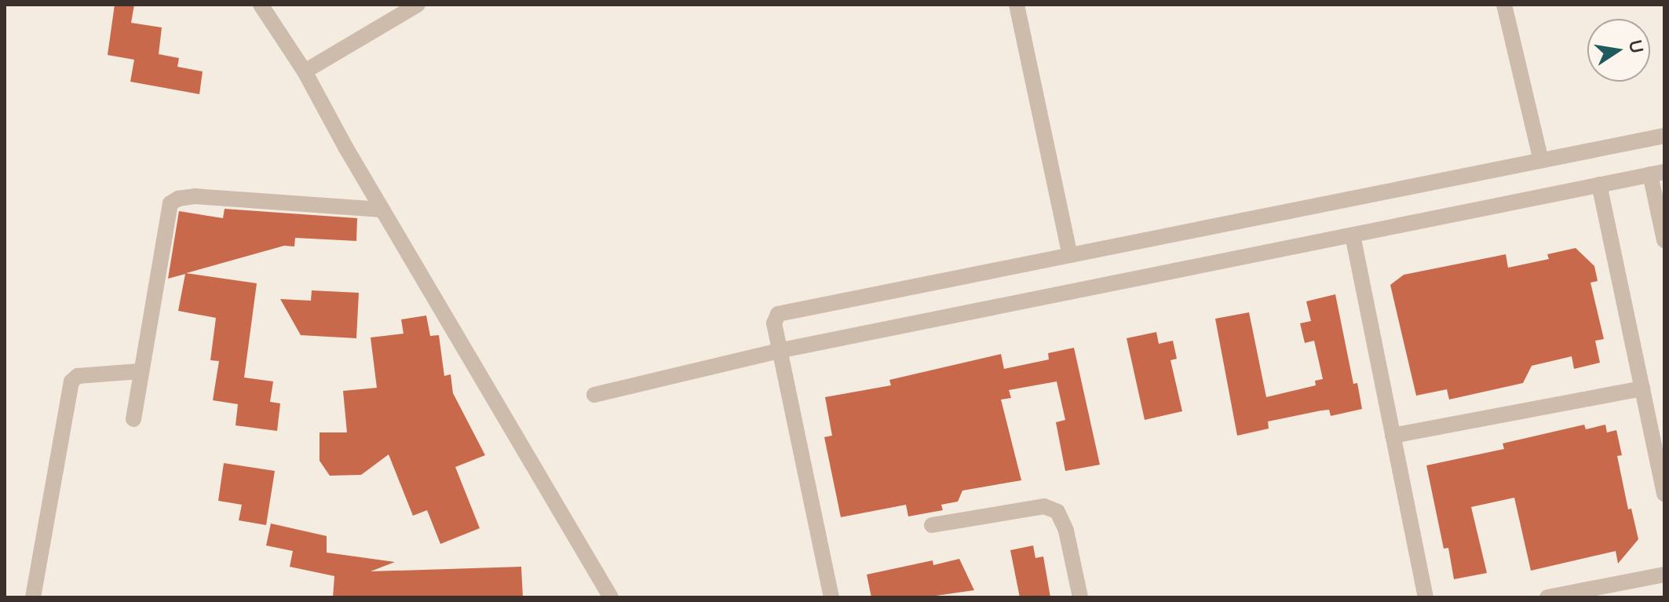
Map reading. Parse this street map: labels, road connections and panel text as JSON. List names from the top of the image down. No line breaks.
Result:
{"north":"right"}
